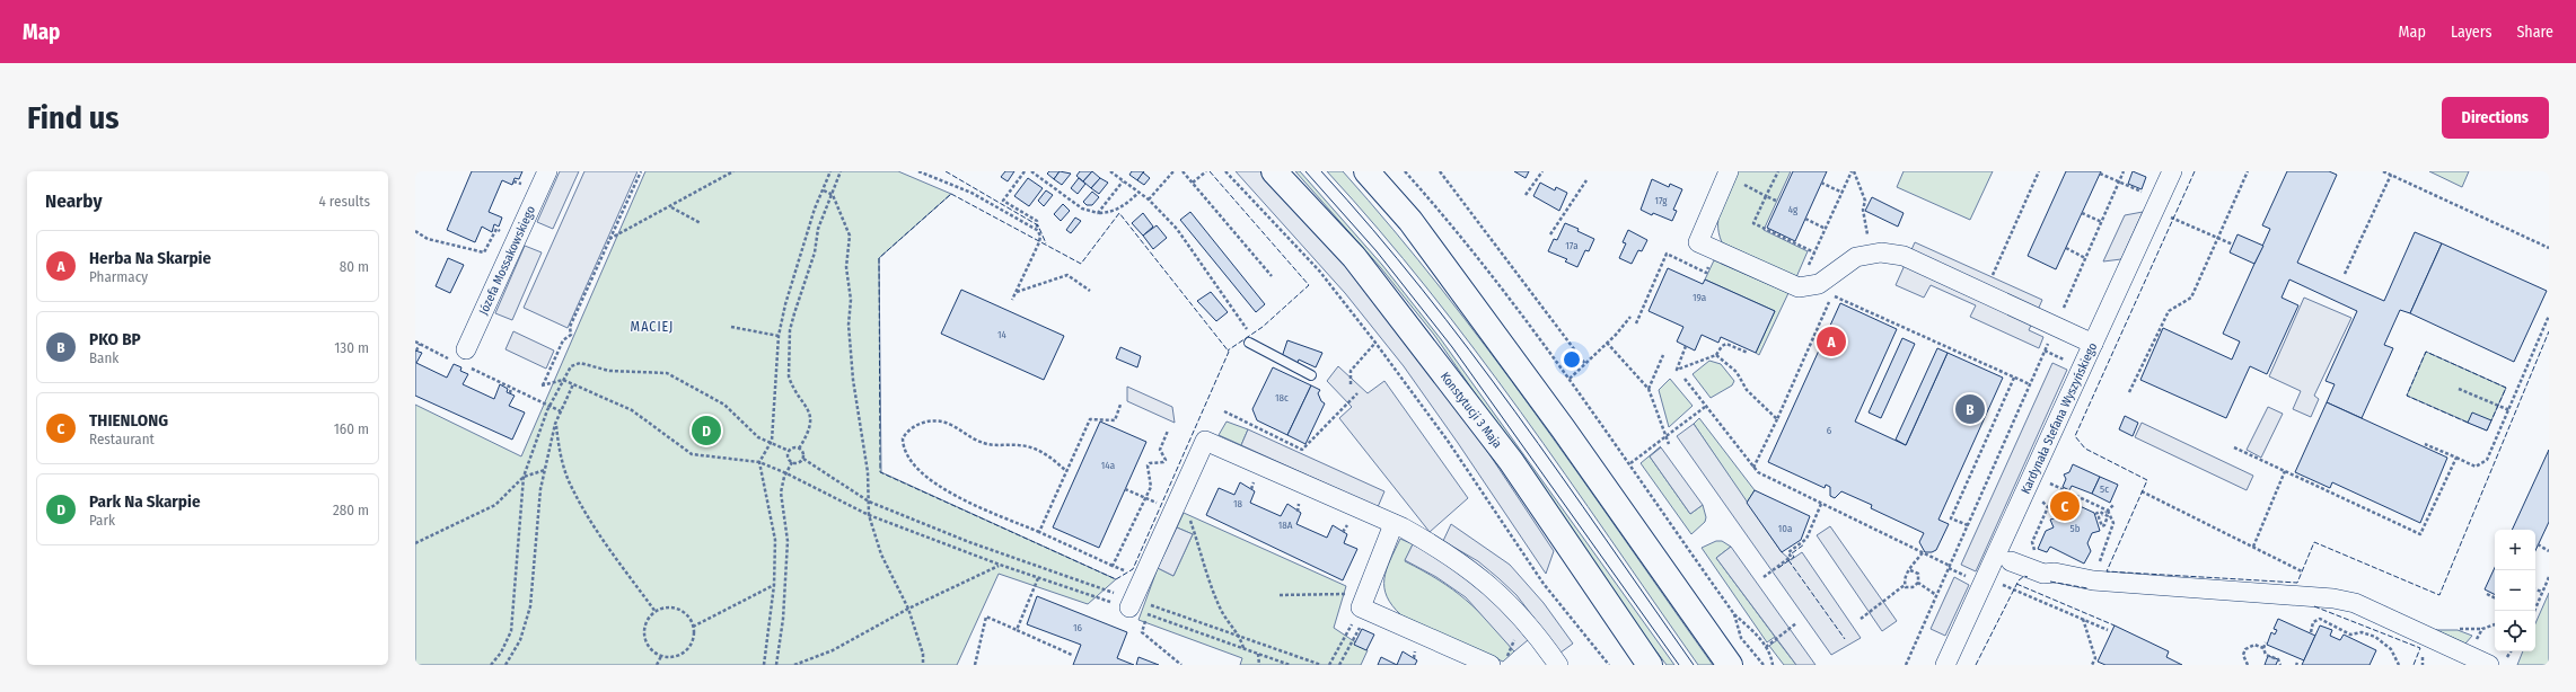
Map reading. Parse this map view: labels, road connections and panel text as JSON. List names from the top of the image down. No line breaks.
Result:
{"streets":{"street":["Józefa Mossakowskiego","Konstytucji 3 Maja","Kardynała Stefana Wyszyńskiego"]},"districts":["MACIEJ"],"house_numbers":["17g","4g","17a","19a","14","18c","6","14a","5c","18","18A","10a","5b","16"],"page":{"header":"Map","nav":["Map","Layers","Share"],"buttons":"Directions","title":"Find us","heading":["Nearby","4 results"],"list":[{"mark":"A","name":"Herba Na Skarpie","note":"Pharmacy","value":"80 m"},{"mark":"B","name":"PKO BP","note":"Bank","value":"130 m"},{"mark":"C","name":"THIENLONG","note":"Restaurant","value":"160 m"},{"mark":"D","name":"Park Na Skarpie","note":"Park","value":"280 m"}],"pins":["A","B","D","C"],"map_buttons":["+","−"]}}
